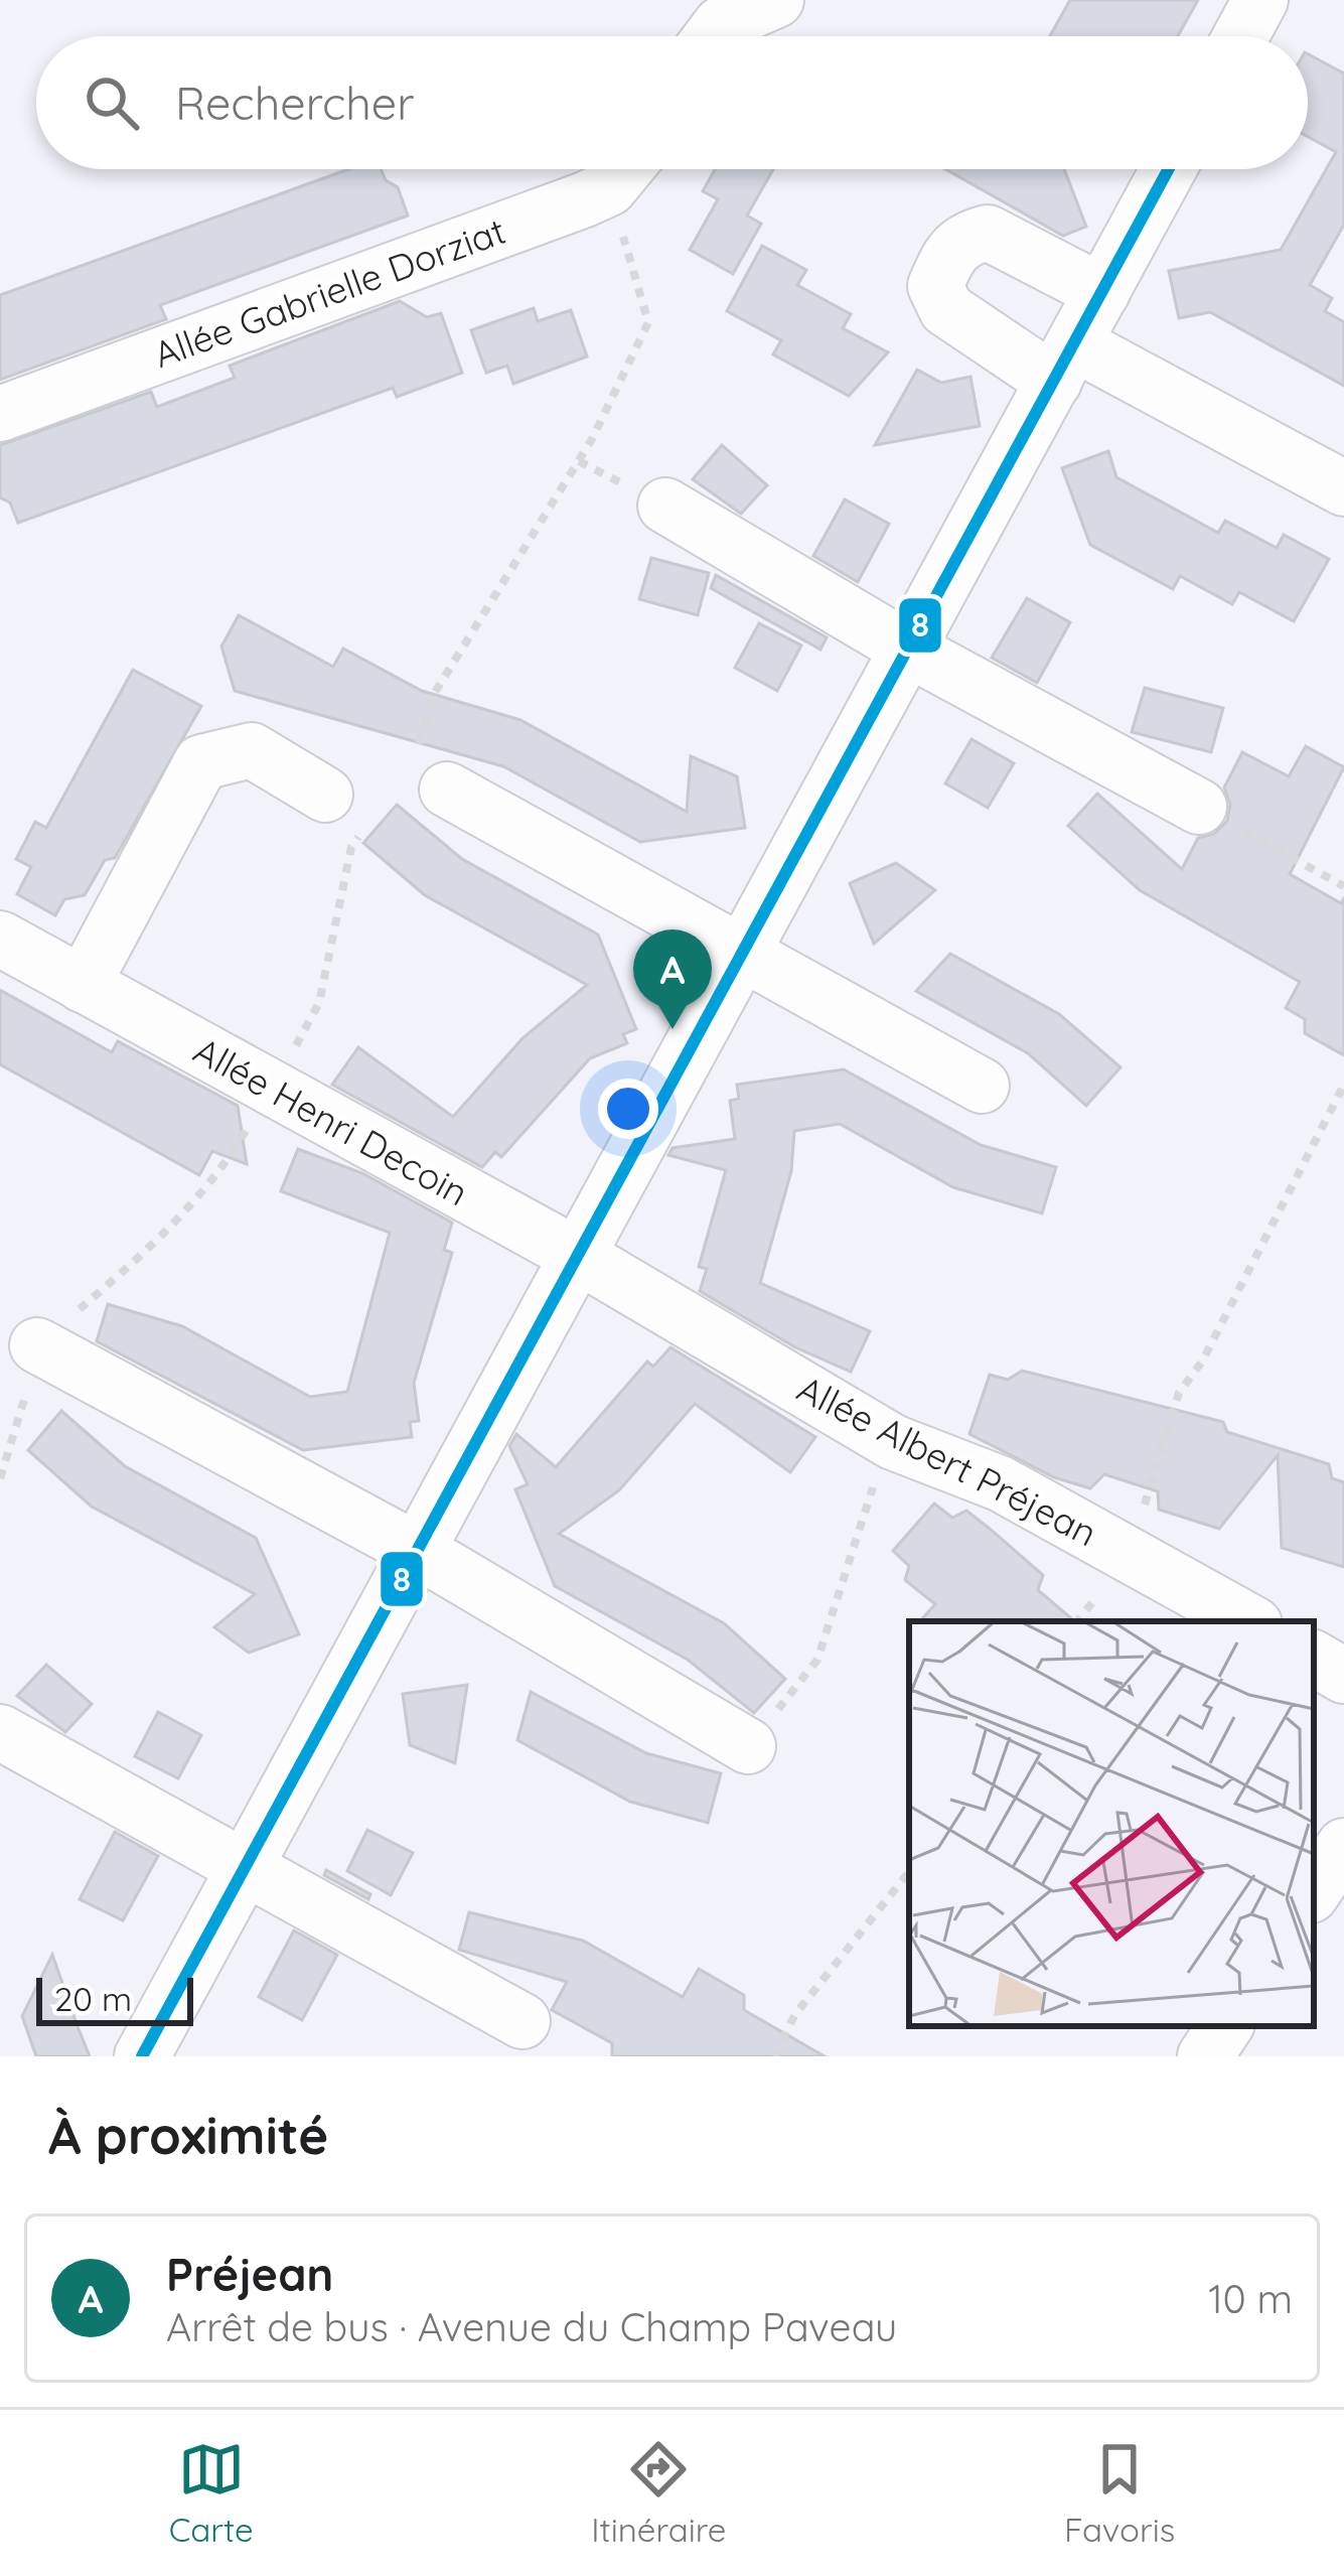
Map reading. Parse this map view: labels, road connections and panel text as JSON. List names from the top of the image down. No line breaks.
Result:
{"streets":{"street":["Allée Gabrielle Dorziat","Allée Henri Decoin","Allée Albert Préjean"]},"crossings":[["Allée Henri Decoin","Allée Albert Préjean"]],"lines":["transit line 8"],"scale_bar":"20 m","page":{"search":"Rechercher","pins":"A","scale":"20 m","heading":"À proximité","list":[{"mark":"A","name":"Préjean","note":"Arrêt de bus · Avenue du Champ Paveau","value":"10 m"}],"nav":["Carte","Itinéraire","Favoris"]}}
